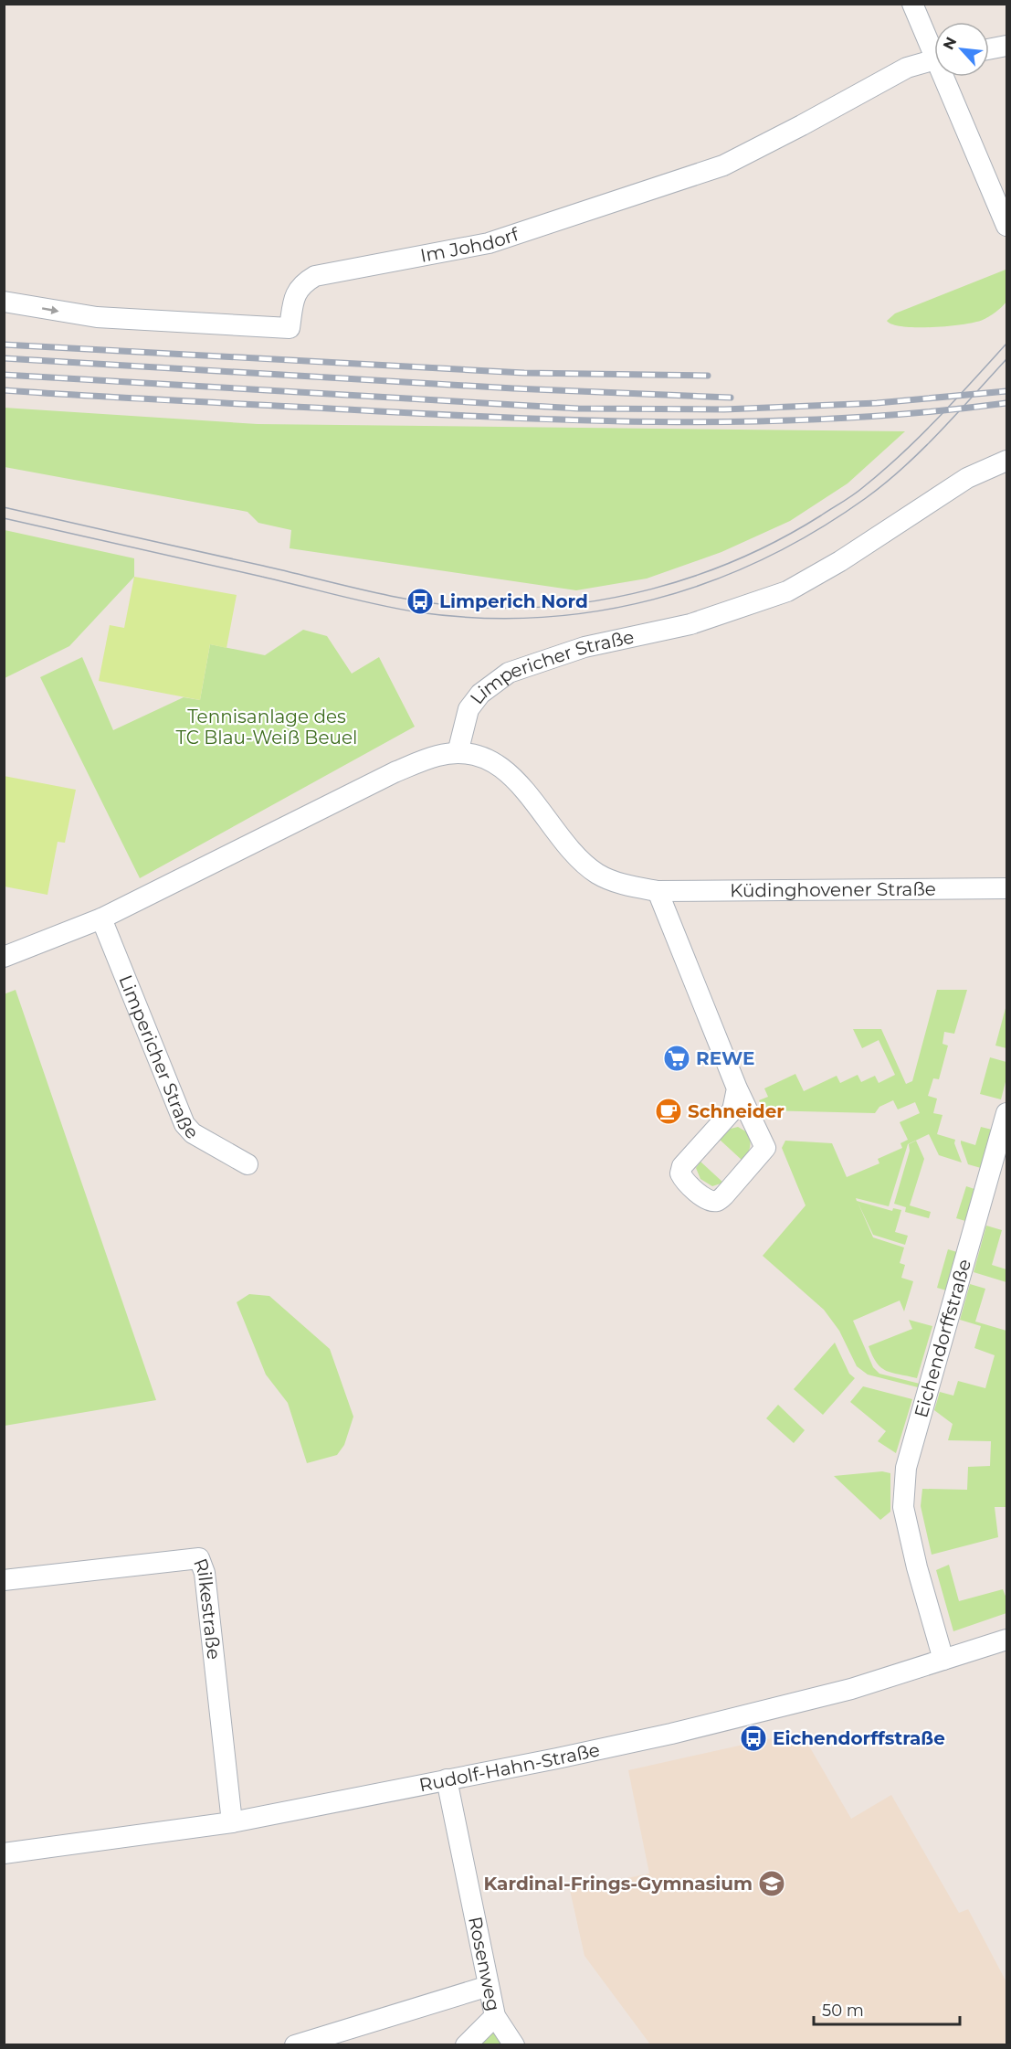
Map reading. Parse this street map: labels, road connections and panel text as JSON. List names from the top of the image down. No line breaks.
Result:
{"streets":{"street":["Im Johdorf","Limpericher Straße","Küdinghovener Straße","Eichendorffstraße","Rilkestraße","Rudolf-Hahn-Straße","Rosenweg"]},"crossings":[["Limpericher Straße","Küdinghovener Straße"],["Eichendorffstraße","Rudolf-Hahn-Straße"],["Rilkestraße","Rudolf-Hahn-Straße"],["Rudolf-Hahn-Straße","Rosenweg"]],"one_way":["Im Johdorf"],"parks":["Tennisanlage des TC Blau-Weiß Beuel"],"places":{"bus stop":["Limperich Nord","Eichendorffstraße"],"supermarket":["REWE"],"cafe":["Schneider"],"school or university":["Kardinal-Frings-Gymnasium"]},"scale_bar":"50 m","north":"top left"}
